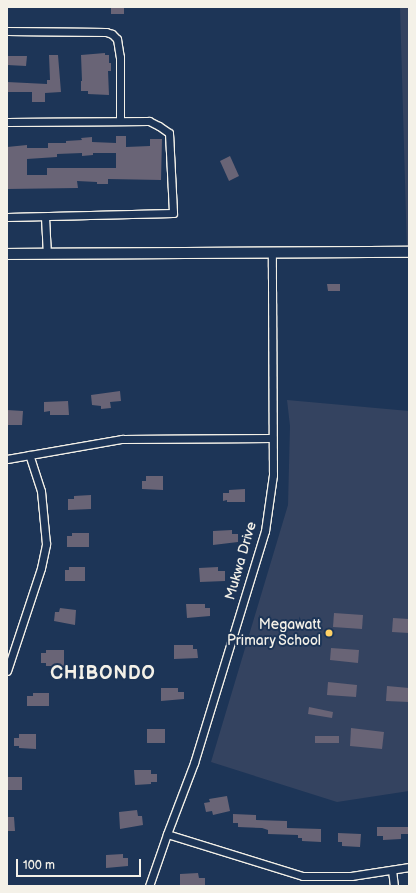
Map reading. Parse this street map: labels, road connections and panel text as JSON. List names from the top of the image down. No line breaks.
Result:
{"streets":{"street":["Mukwa Drive"]},"districts":["CHIBONDO"],"places":["Megawatt Primary School"],"scale_bar":"100 m"}
